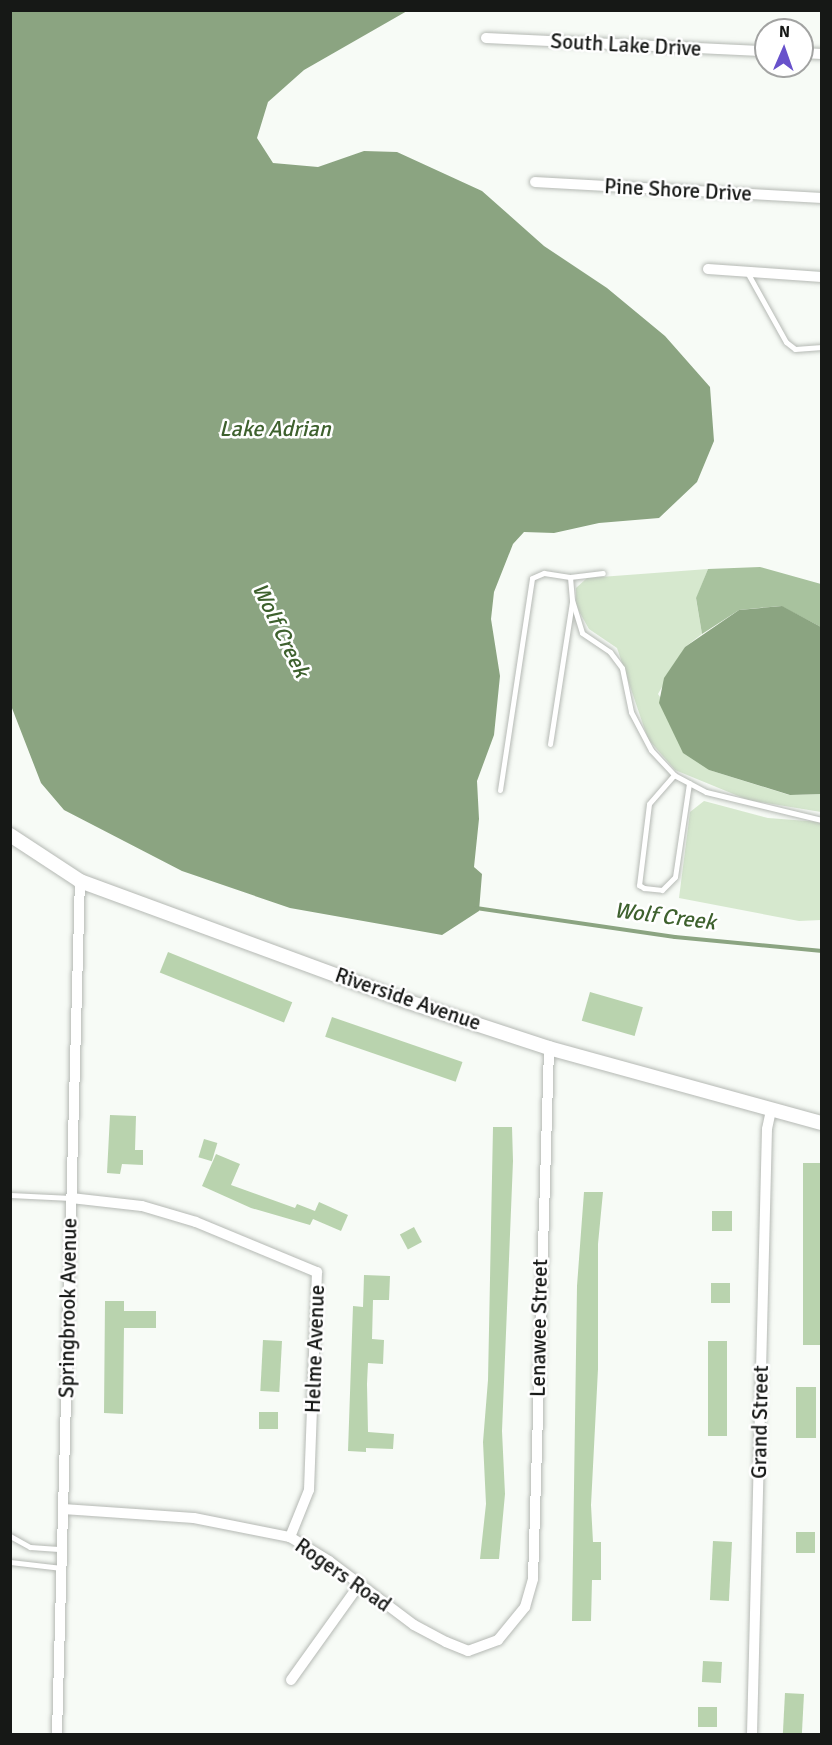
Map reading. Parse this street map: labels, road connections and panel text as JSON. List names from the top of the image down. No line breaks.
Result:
{"streets":{"street":["South Lake Drive","Pine Shore Drive","Riverside Avenue","Springbrook Avenue","Lenawee Street","Helme Avenue","Grand Street","Rogers Road"]},"crossings":[["Riverside Avenue","Springbrook Avenue"],["Riverside Avenue","Lenawee Street"],["Riverside Avenue","Grand Street"],["Springbrook Avenue","Helme Avenue"],["Springbrook Avenue","Rogers Road"],["Lenawee Street","Rogers Road"],["Helme Avenue","Rogers Road"]],"water":["Lake Adrian","Wolf Creek"],"north":"top"}
